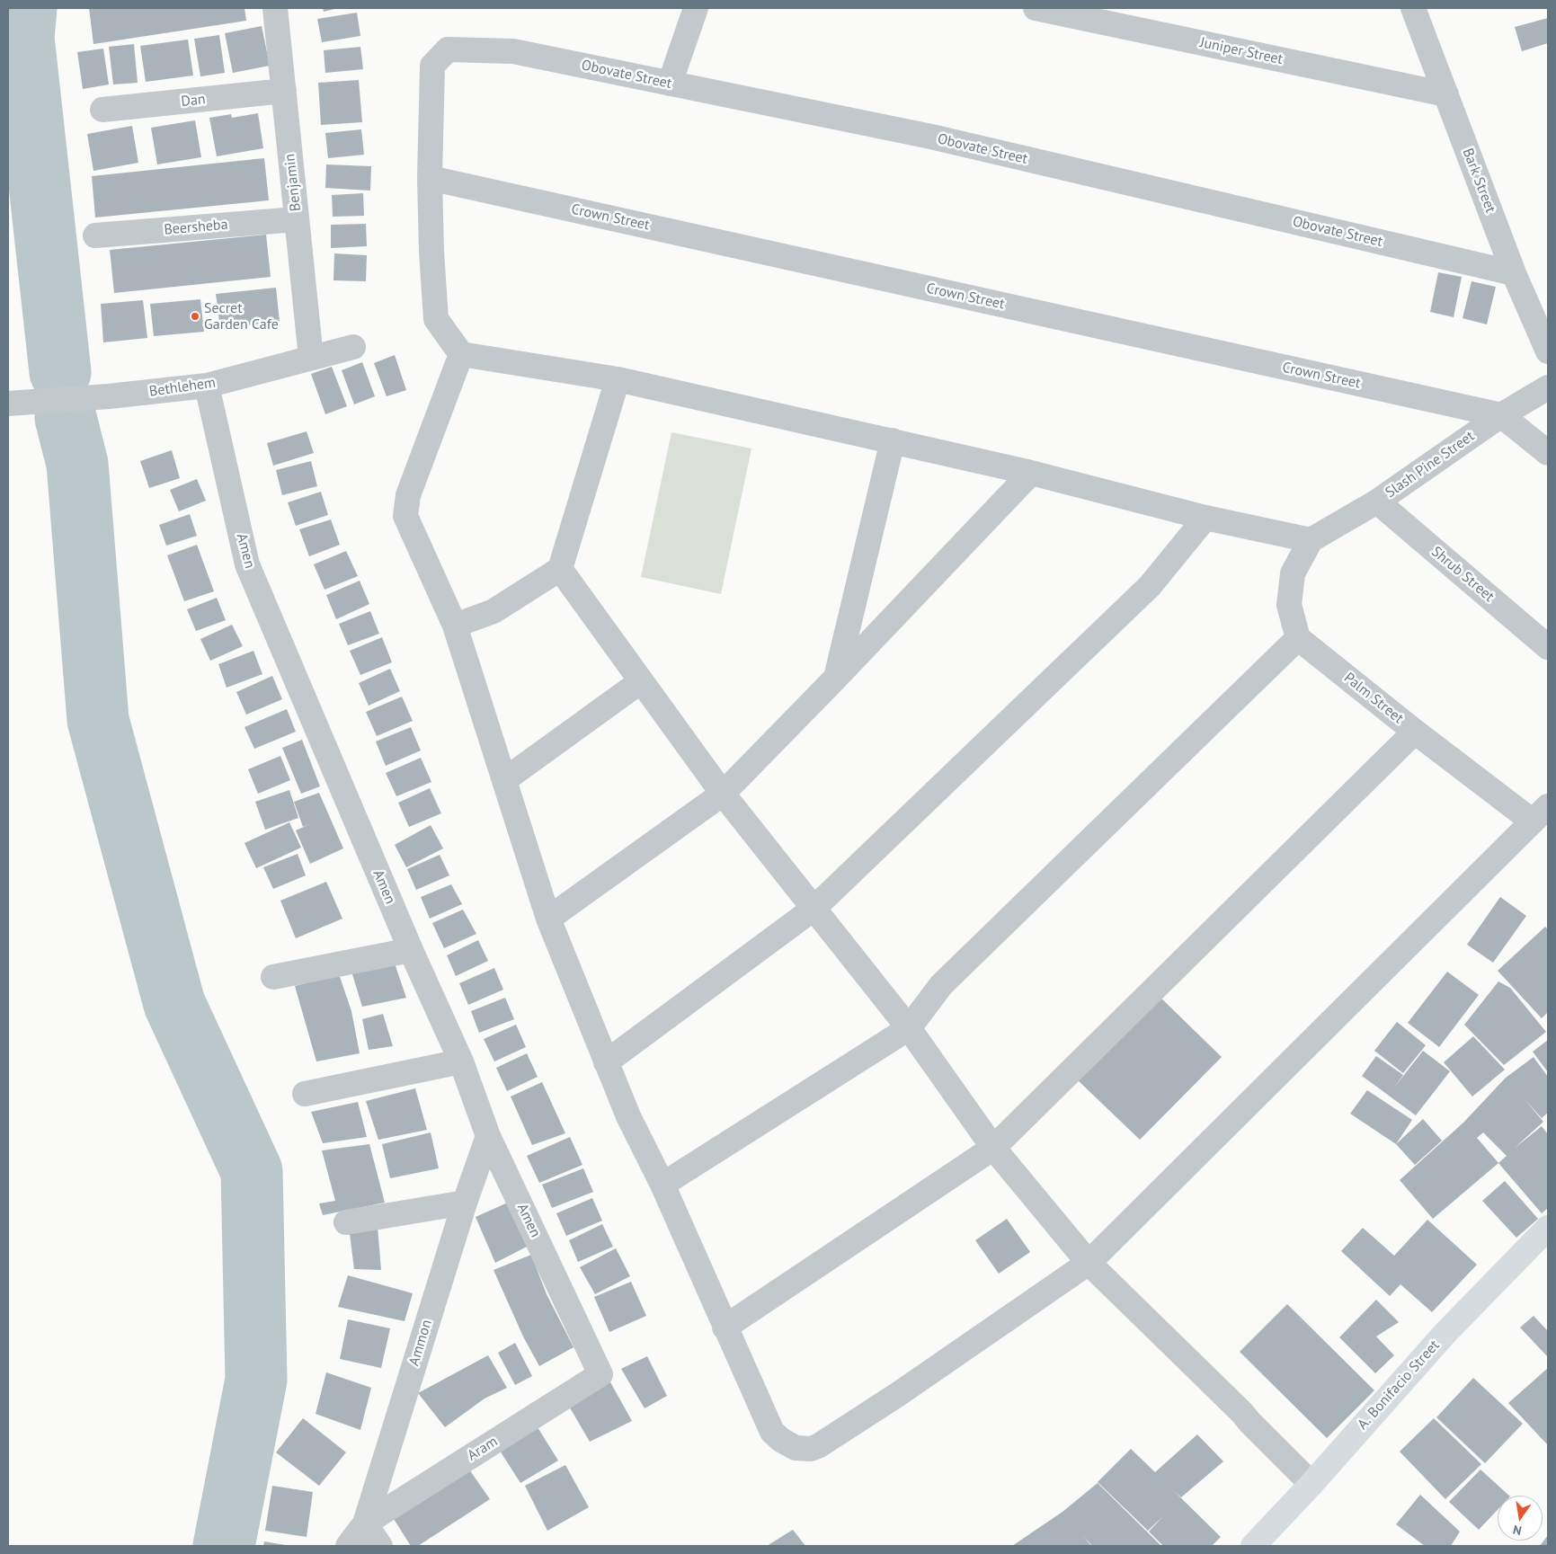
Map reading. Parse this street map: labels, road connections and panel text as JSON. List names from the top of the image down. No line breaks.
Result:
{"streets":{"main road":["A. Bonifacio Street"],"street":["Juniper Street","Obovate Street","Dan","Bark Street","Benjamin","Crown Street","Beersheba","Bethlehem","Slash Pine Street","Amen","Shrub Street","Palm Street","Ammon","Aram"]},"crossings":[["Juniper Street","Bark Street"],["Obovate Street","Bark Street"],["Obovate Street","Crown Street"],["Dan","Benjamin"],["Benjamin","Beersheba"],["Benjamin","Bethlehem"],["Crown Street","Slash Pine Street"],["Bethlehem","Amen"],["Slash Pine Street","Shrub Street"],["Amen","Ammon"],["Amen","Aram"],["Ammon","Aram"]],"places":["Secret Garden Cafe"],"north":"bottom"}
